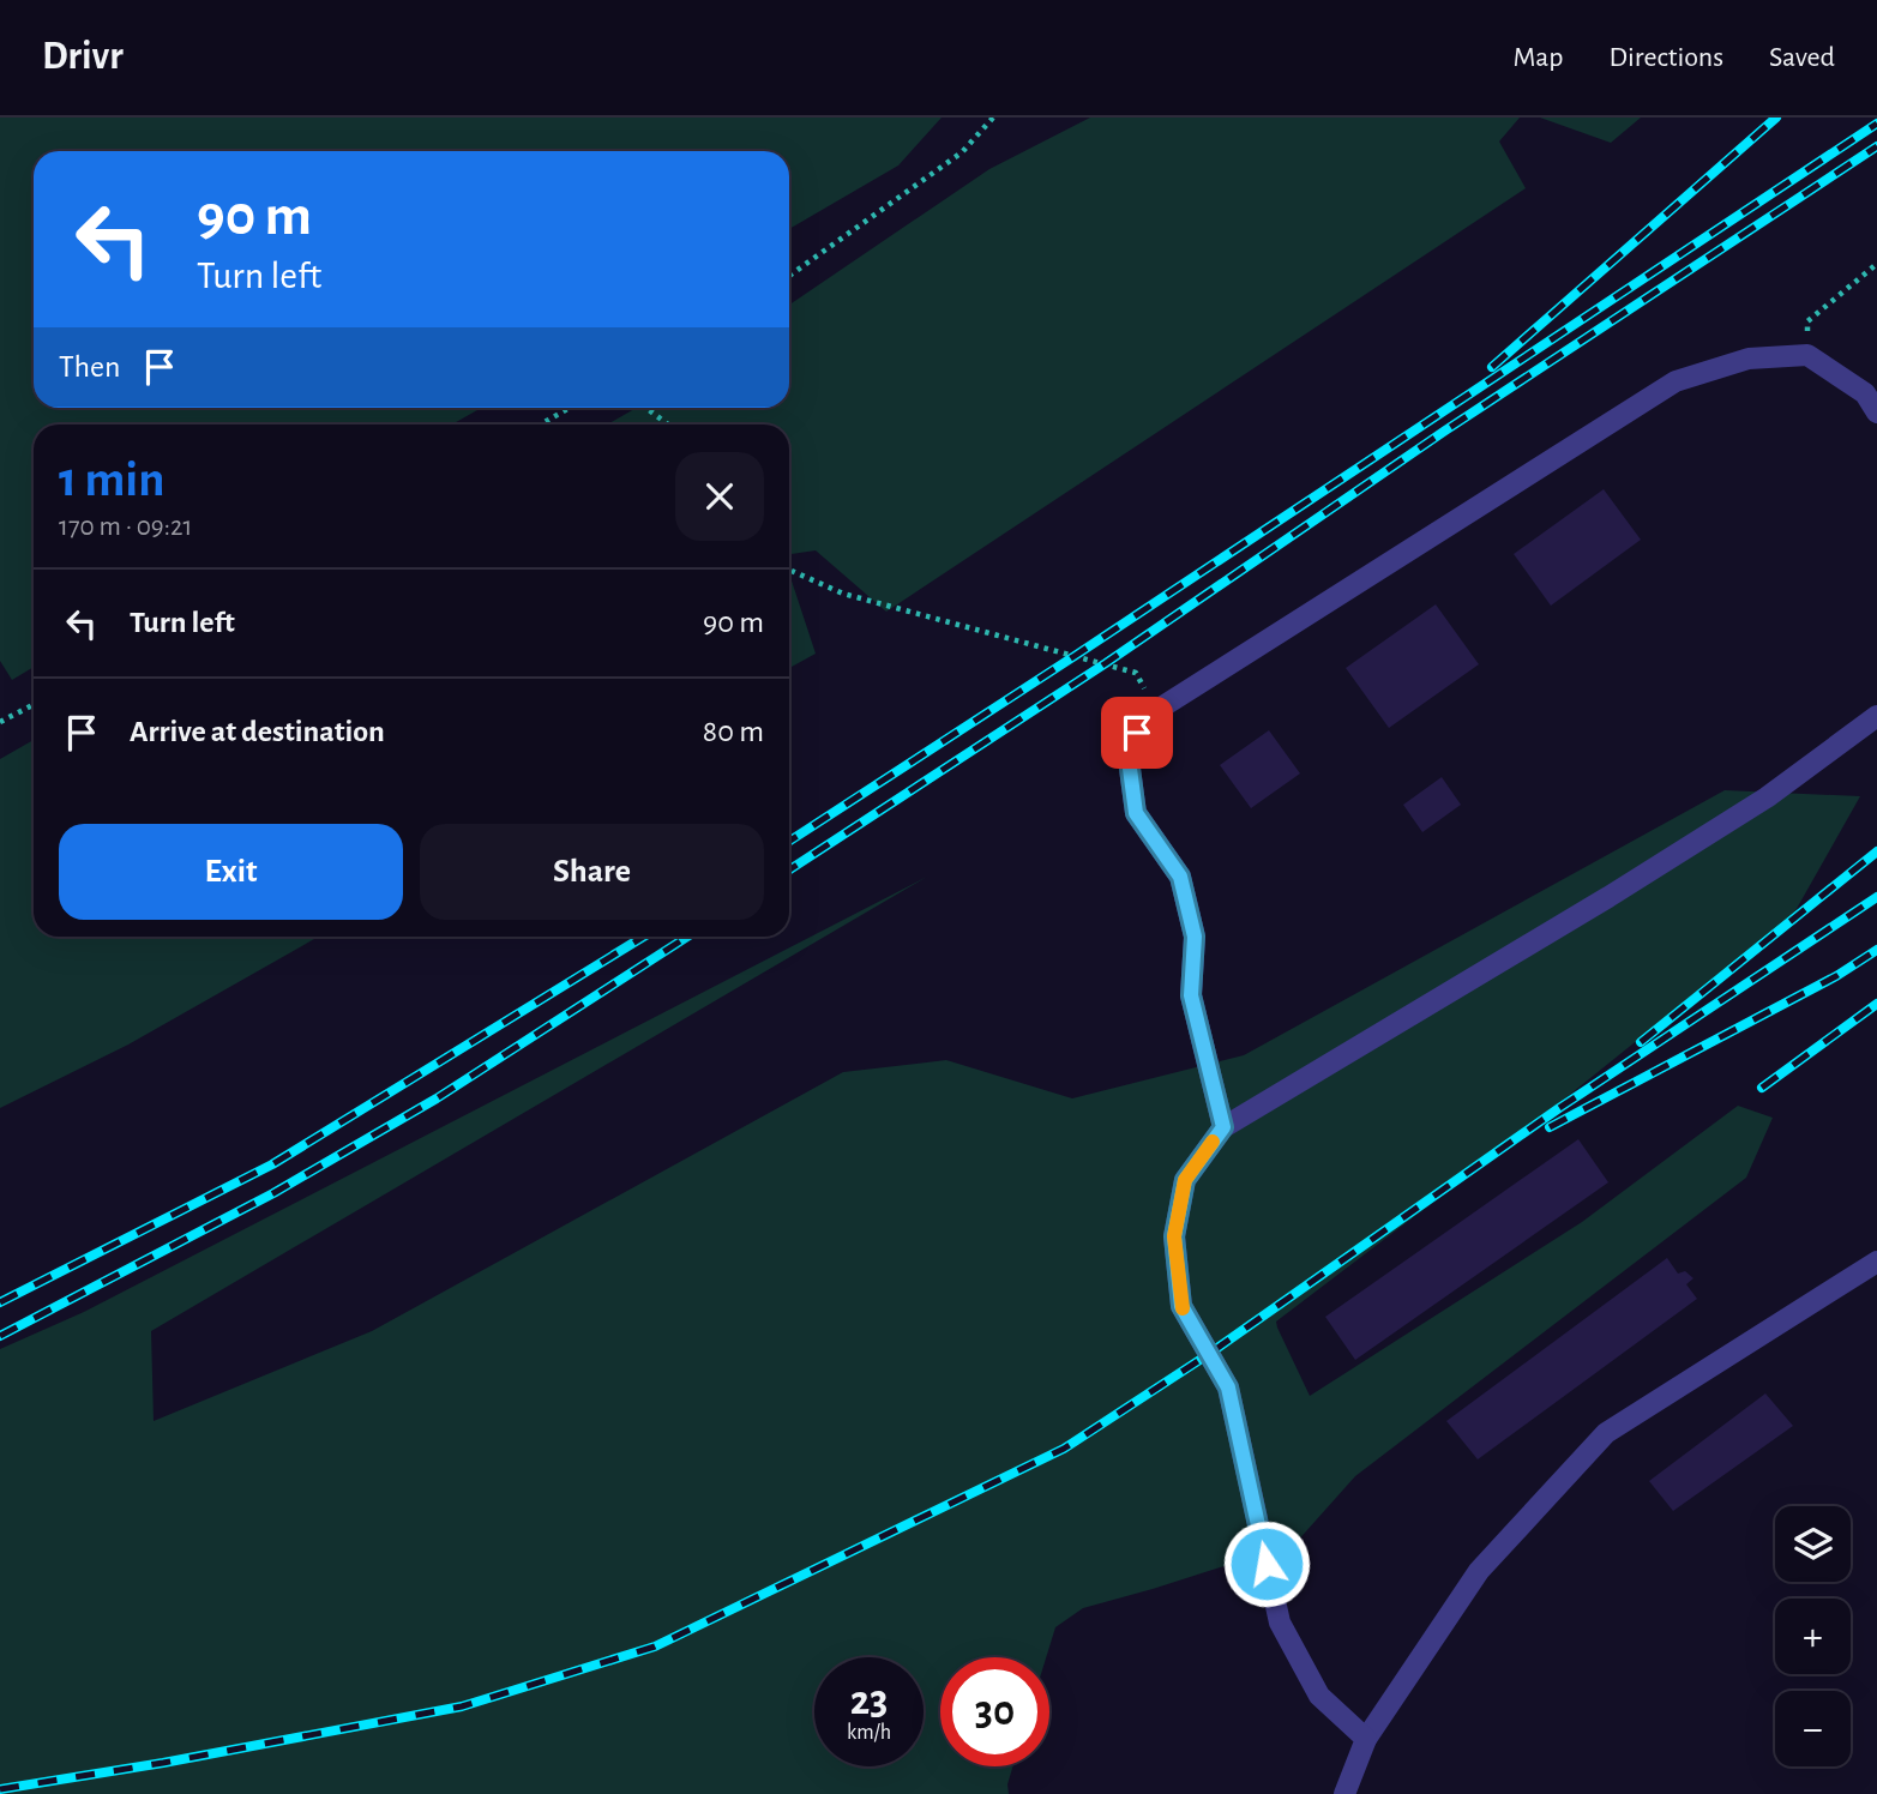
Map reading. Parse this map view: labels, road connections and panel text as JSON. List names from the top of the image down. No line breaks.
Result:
{"page":{"header":"Drivr","nav":["Map","Directions","Saved"],"turn":["90 m","Turn left"],"then":"Then","heading":["1 min","170 m · 09:21"],"list":[{"name":"Turn left","value":"90 m"},{"name":"Arrive at destination","value":"80 m"}],"buttons":["Exit","Share"],"map_buttons":["+","−"],"speed":"23 km/h","limit":"30"}}
